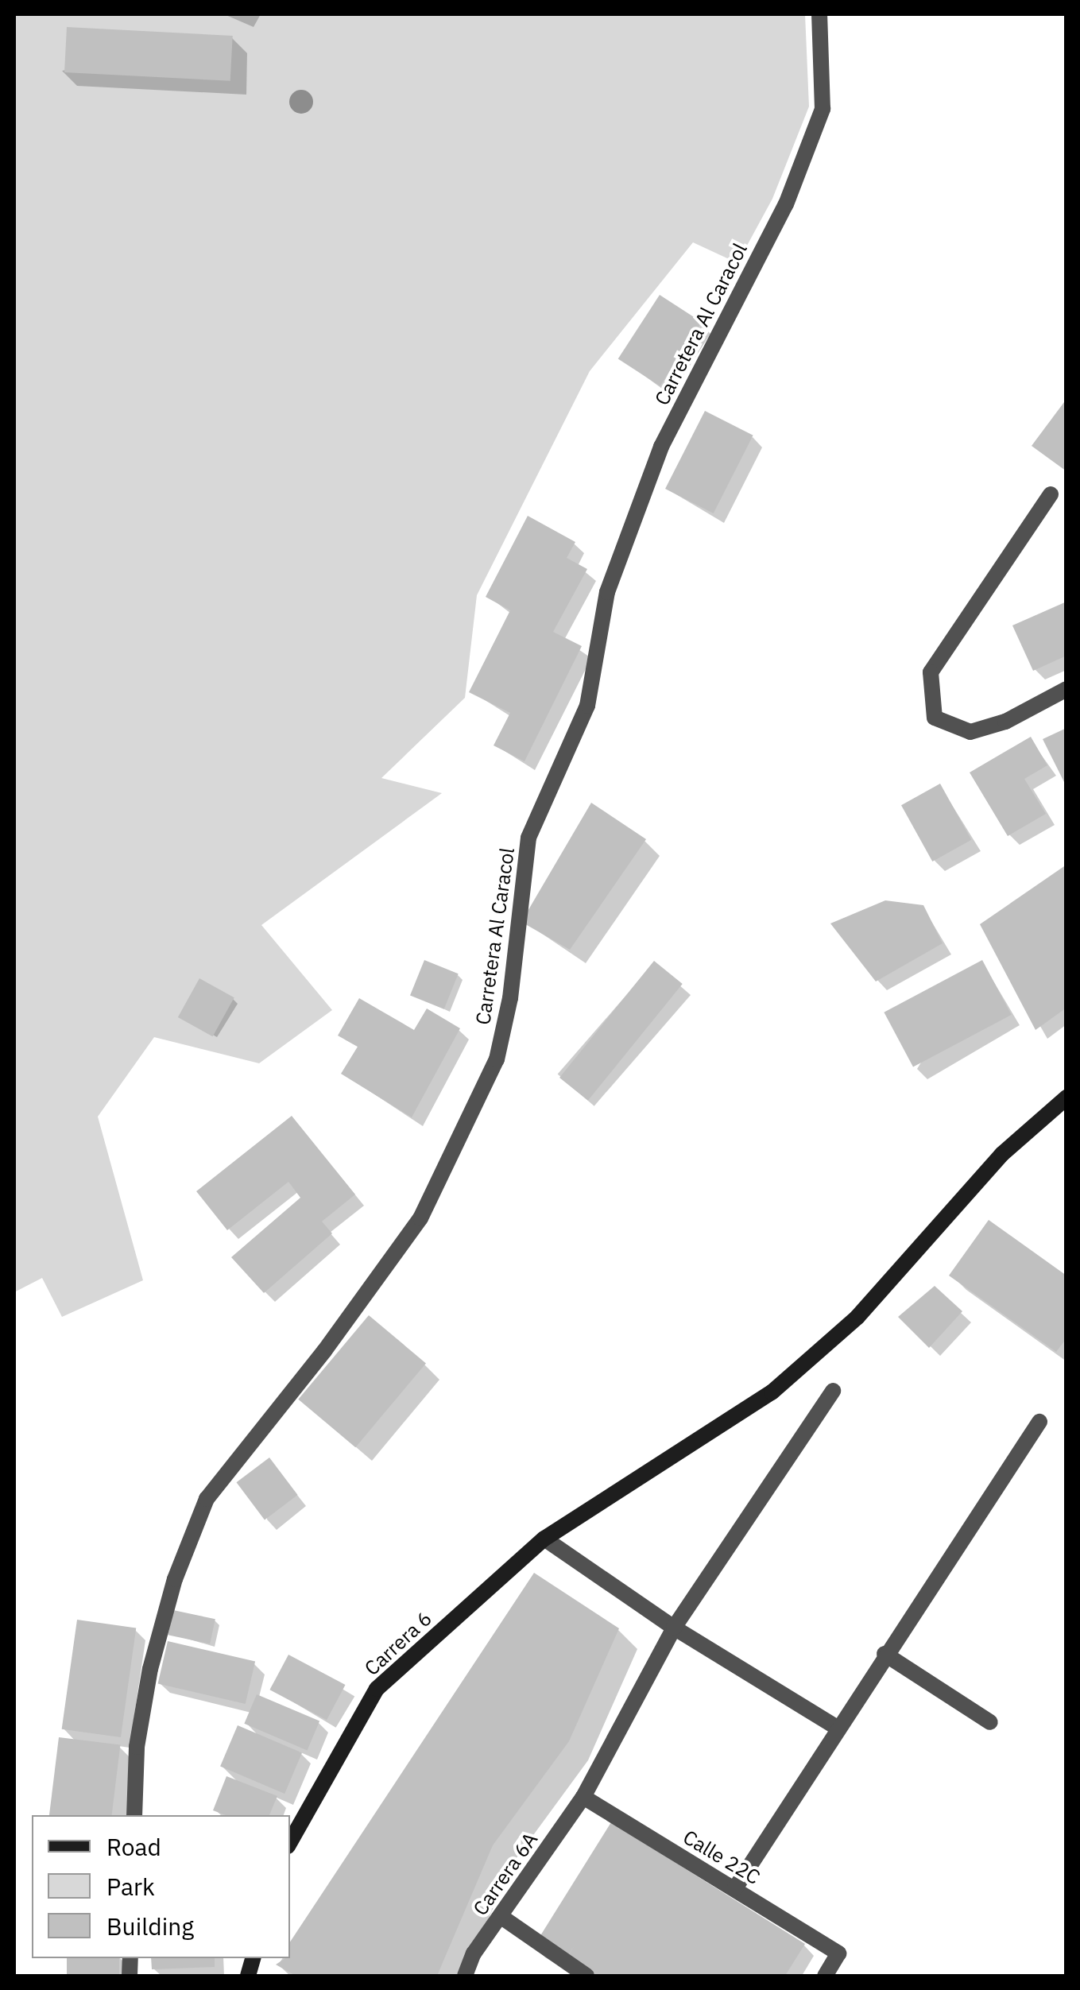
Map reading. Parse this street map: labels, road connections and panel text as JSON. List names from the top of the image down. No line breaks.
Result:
{"streets":{"street":["Carretera Al Caracol","Carrera 6","Calle 22C","Carrera 6A"]},"crossings":[["Calle 22C","Carrera 6A"]],"legend":["Road","Park","Building"]}
